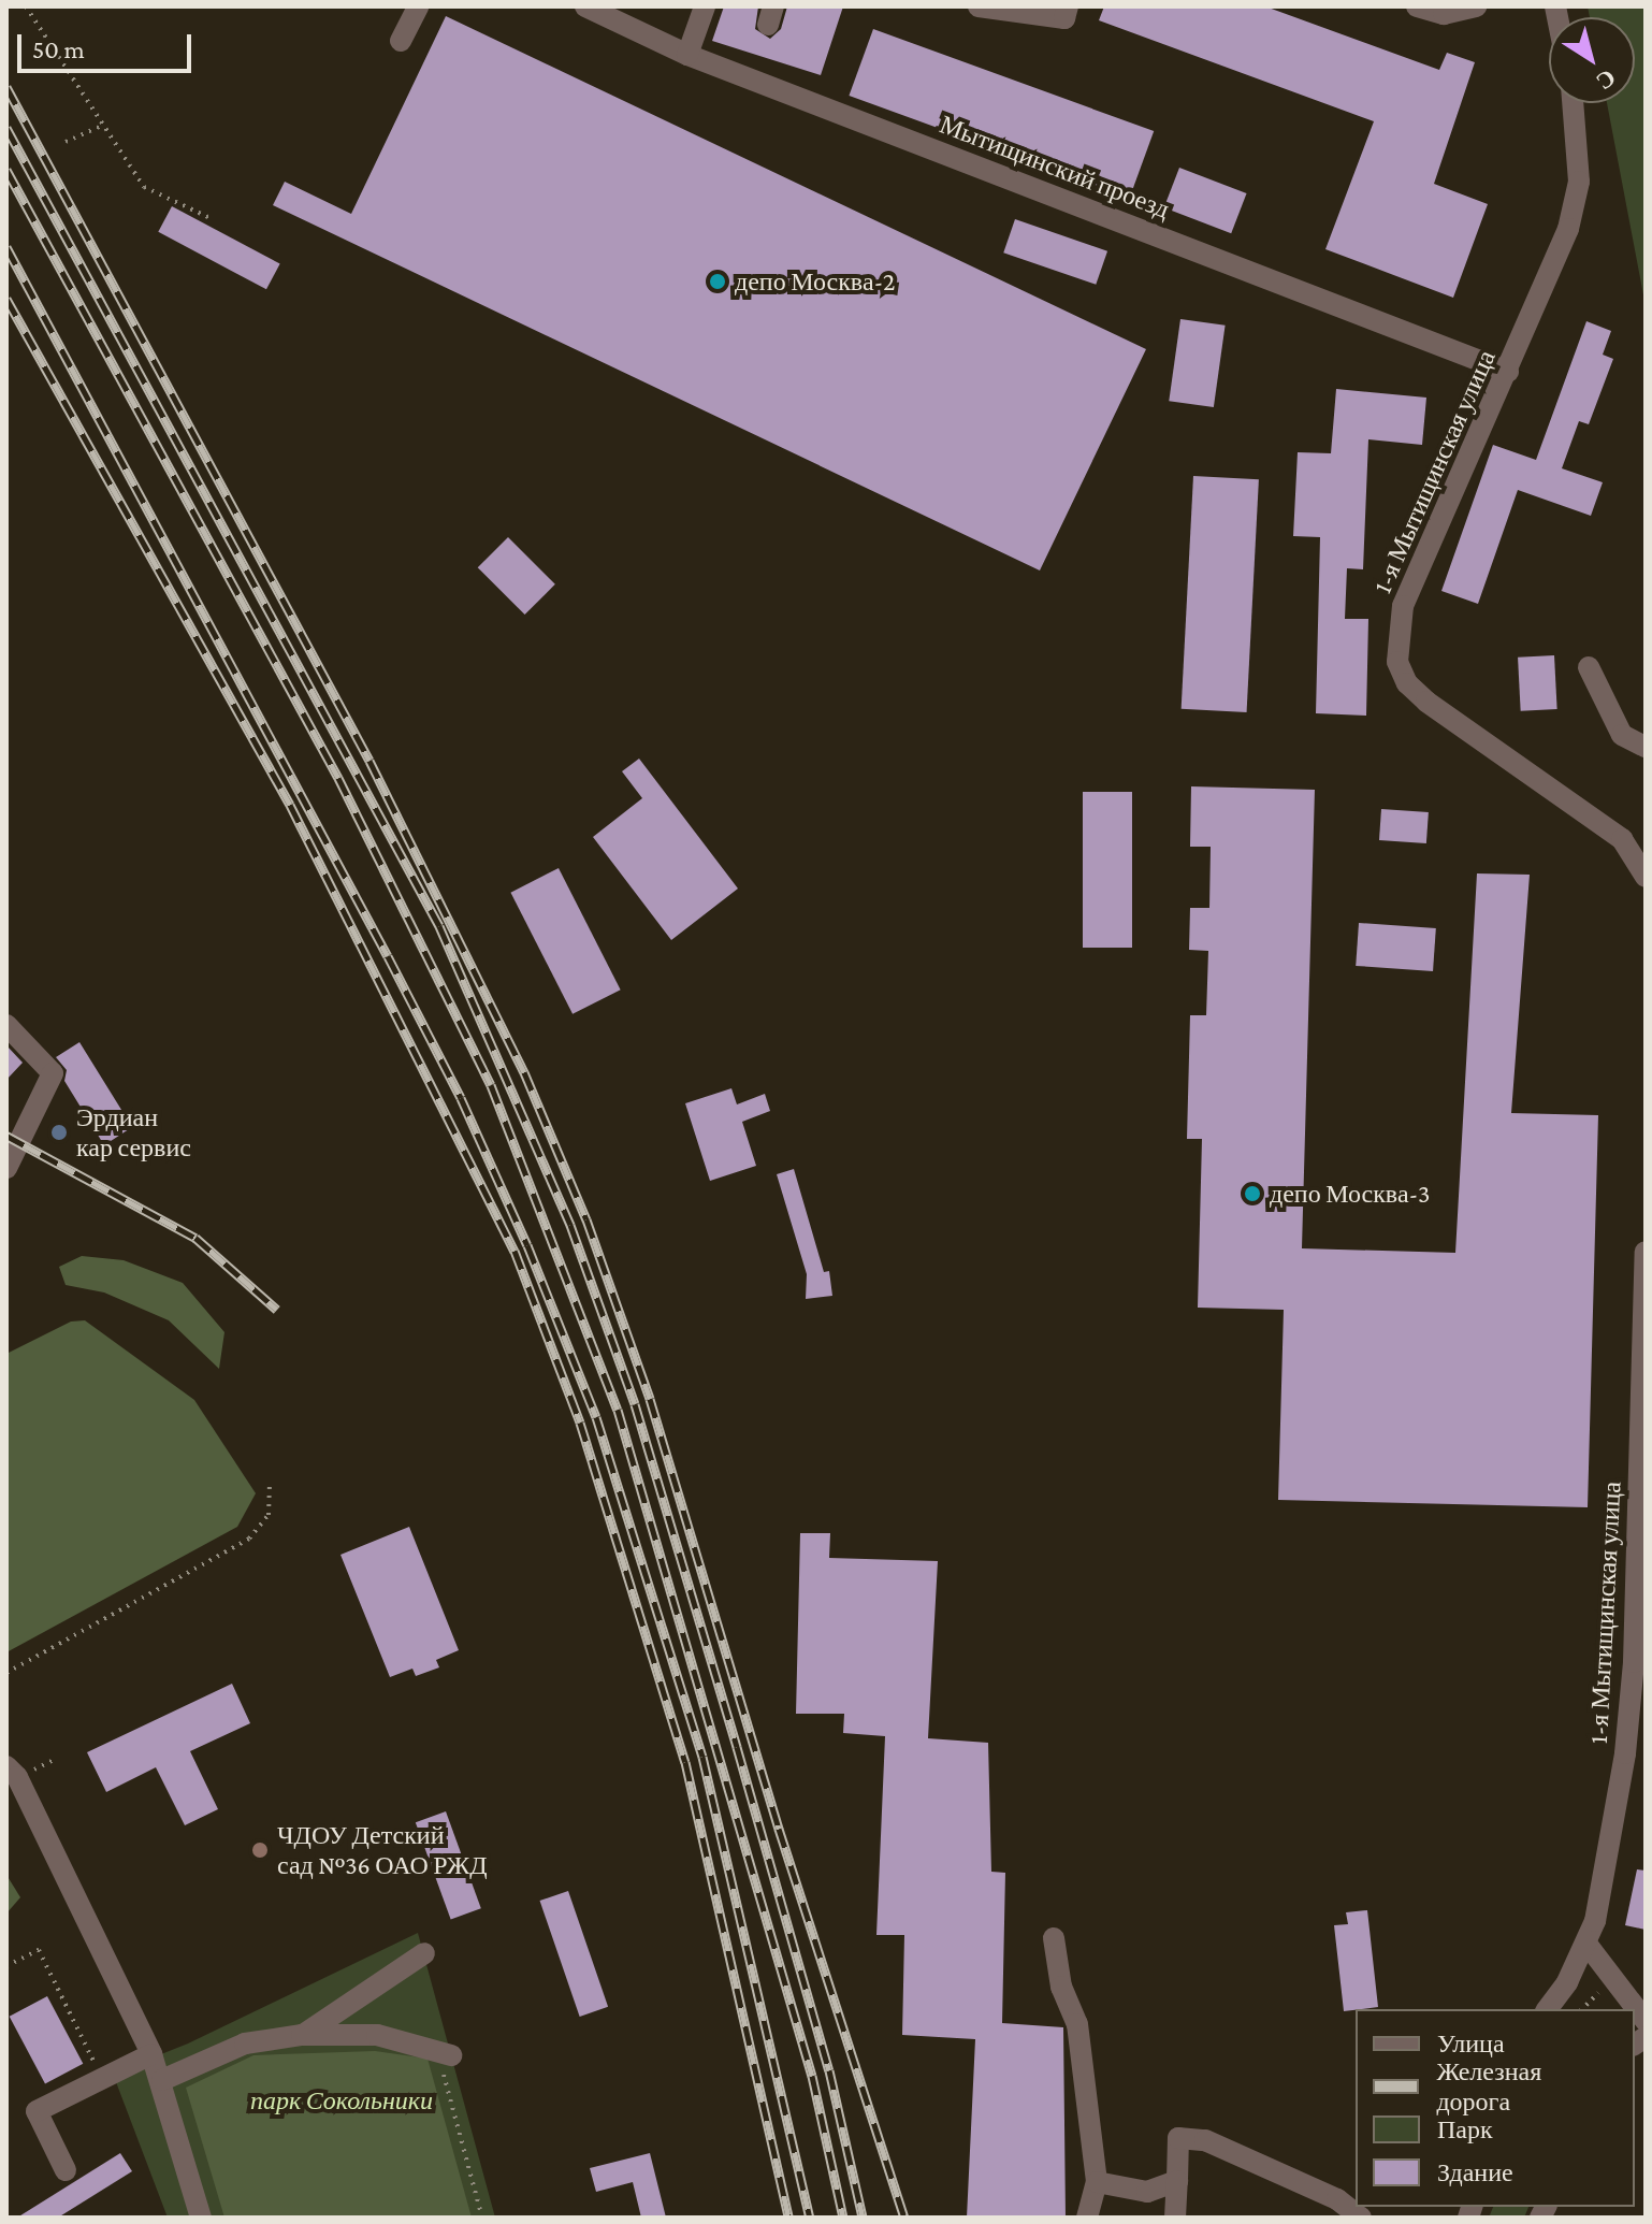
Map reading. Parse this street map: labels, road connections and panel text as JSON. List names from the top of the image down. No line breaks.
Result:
{"streets":{"street":["Мытищинский проезд","1-я Мытищинская улица"]},"crossings":[["Мытищинский проезд","1-я Мытищинская улица"]],"parks":["парк Сокольники"],"places":["депо Москва-2","Эрдиан кар сервис","депо Москва-3","ЧДОУ Детский сад №36 ОАО РЖД"],"legend":["Улица","Железная дорога","Парк","Здание"],"scale_bar":"50 m","north":"bottom right"}
